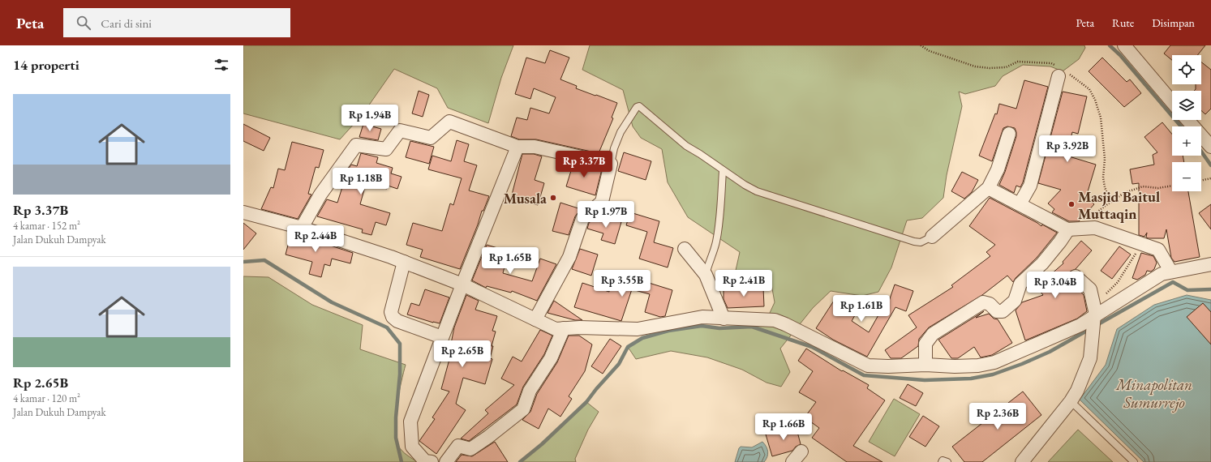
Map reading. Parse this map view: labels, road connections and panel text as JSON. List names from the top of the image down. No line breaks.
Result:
{"water":["Minapolitan Sumurrejo"],"places":["Musala","Masjid Baitul Muttaqin"],"page":{"header":"Peta","search":"Cari di sini","nav":["Peta","Rute","Disimpan"],"heading":"14 properti","map_buttons":["+","−"],"list":[{"name":"Rp 3.37B","note":"4 kamar · 152 m² · Jalan Dukuh Dampyak"},{"name":"Rp 2.65B","note":"4 kamar · 120 m² · Jalan Dukuh Dampyak"}],"price":["Rp 1.94B","Rp 3.92B","Rp 3.37B","Rp 1.18B","Rp 1.97B","Rp 2.44B","Rp 1.65B","Rp 3.55B","Rp 2.41B","Rp 3.04B","Rp 1.61B","Rp 2.65B","Rp 2.36B","Rp 1.66B"]}}
